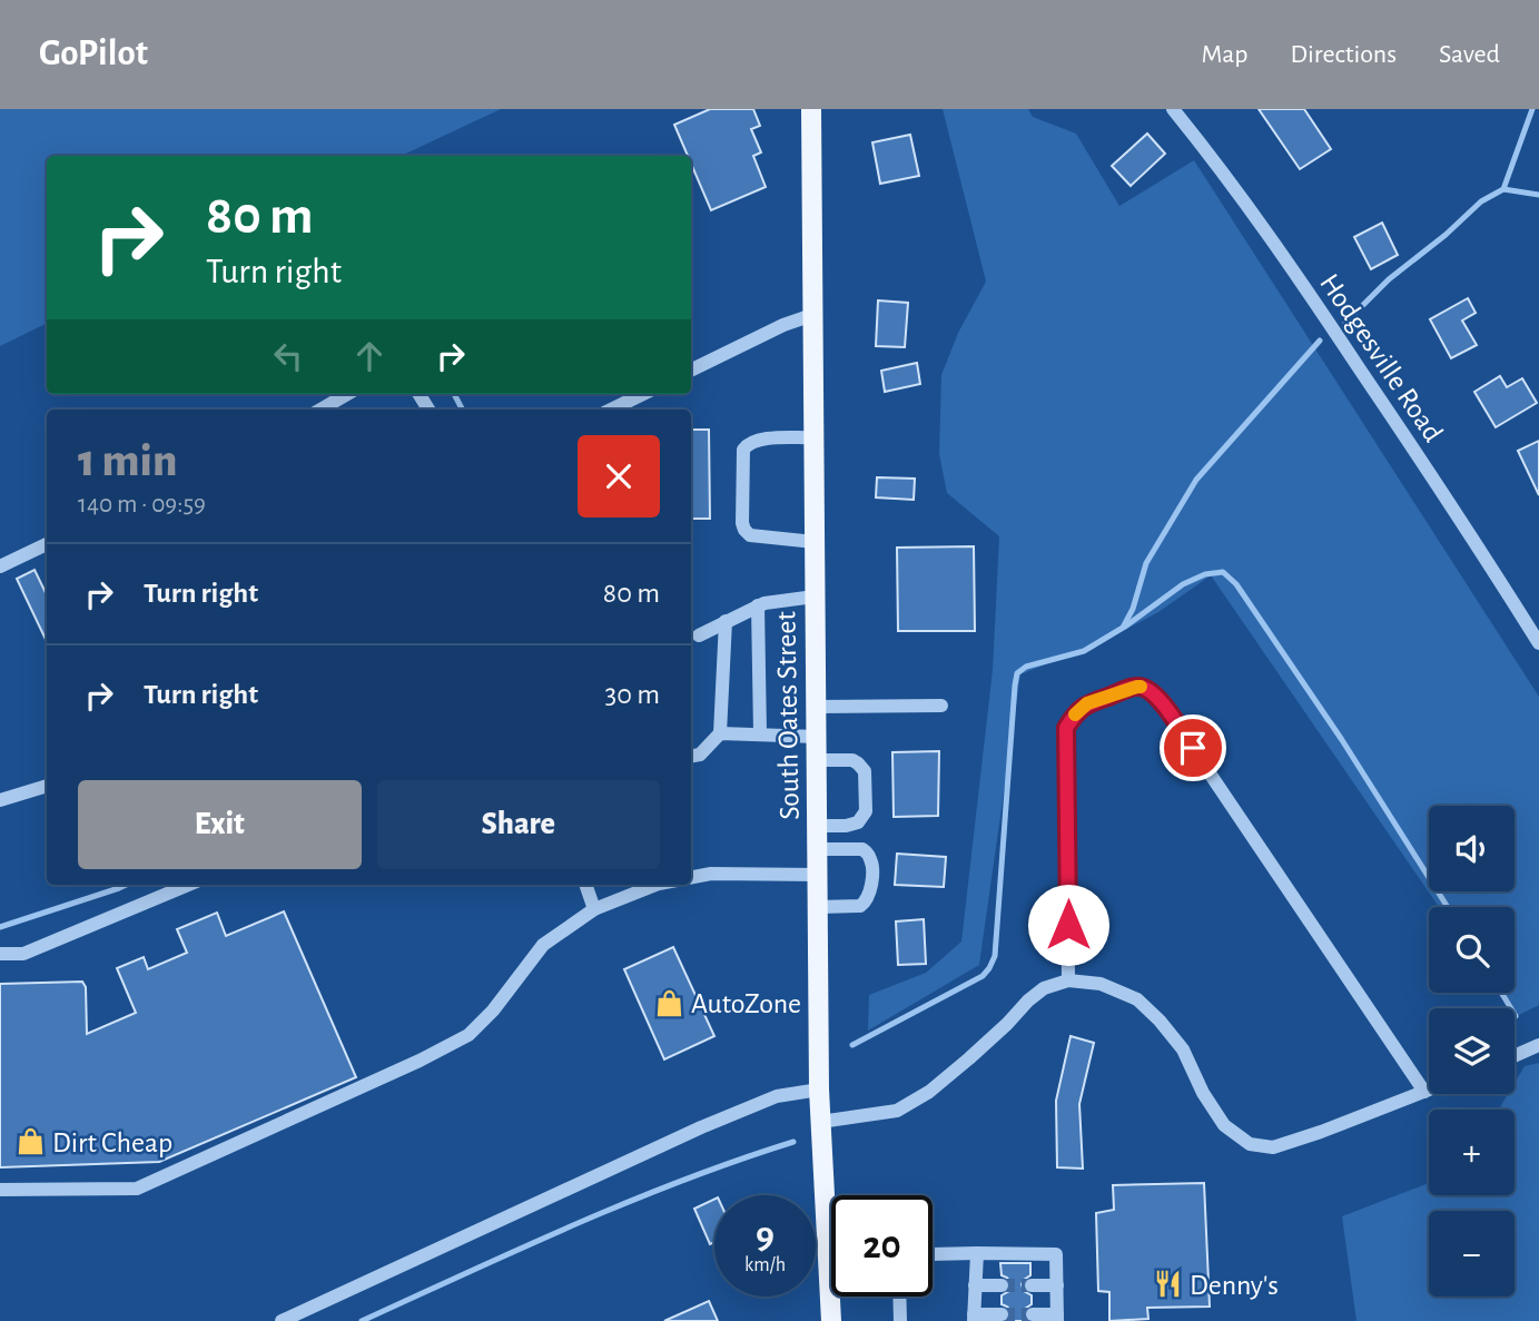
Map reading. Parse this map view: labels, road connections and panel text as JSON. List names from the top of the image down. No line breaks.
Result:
{"streets":{"main road":["South Oates Street"],"street":["Hodgesville Road"]},"places":{"shop":["AutoZone","Dirt Cheap"],"restaurant":["Denny's"]},"page":{"header":"GoPilot","nav":["Map","Directions","Saved"],"turn":["80 m","Turn right"],"heading":["1 min","140 m · 09:59"],"list":[{"name":"Turn right","value":"80 m"},{"name":"Turn right","value":"30 m"}],"buttons":["Exit","Share"],"map_buttons":["+","−"],"speed":"9 km/h","limit":"20"}}
